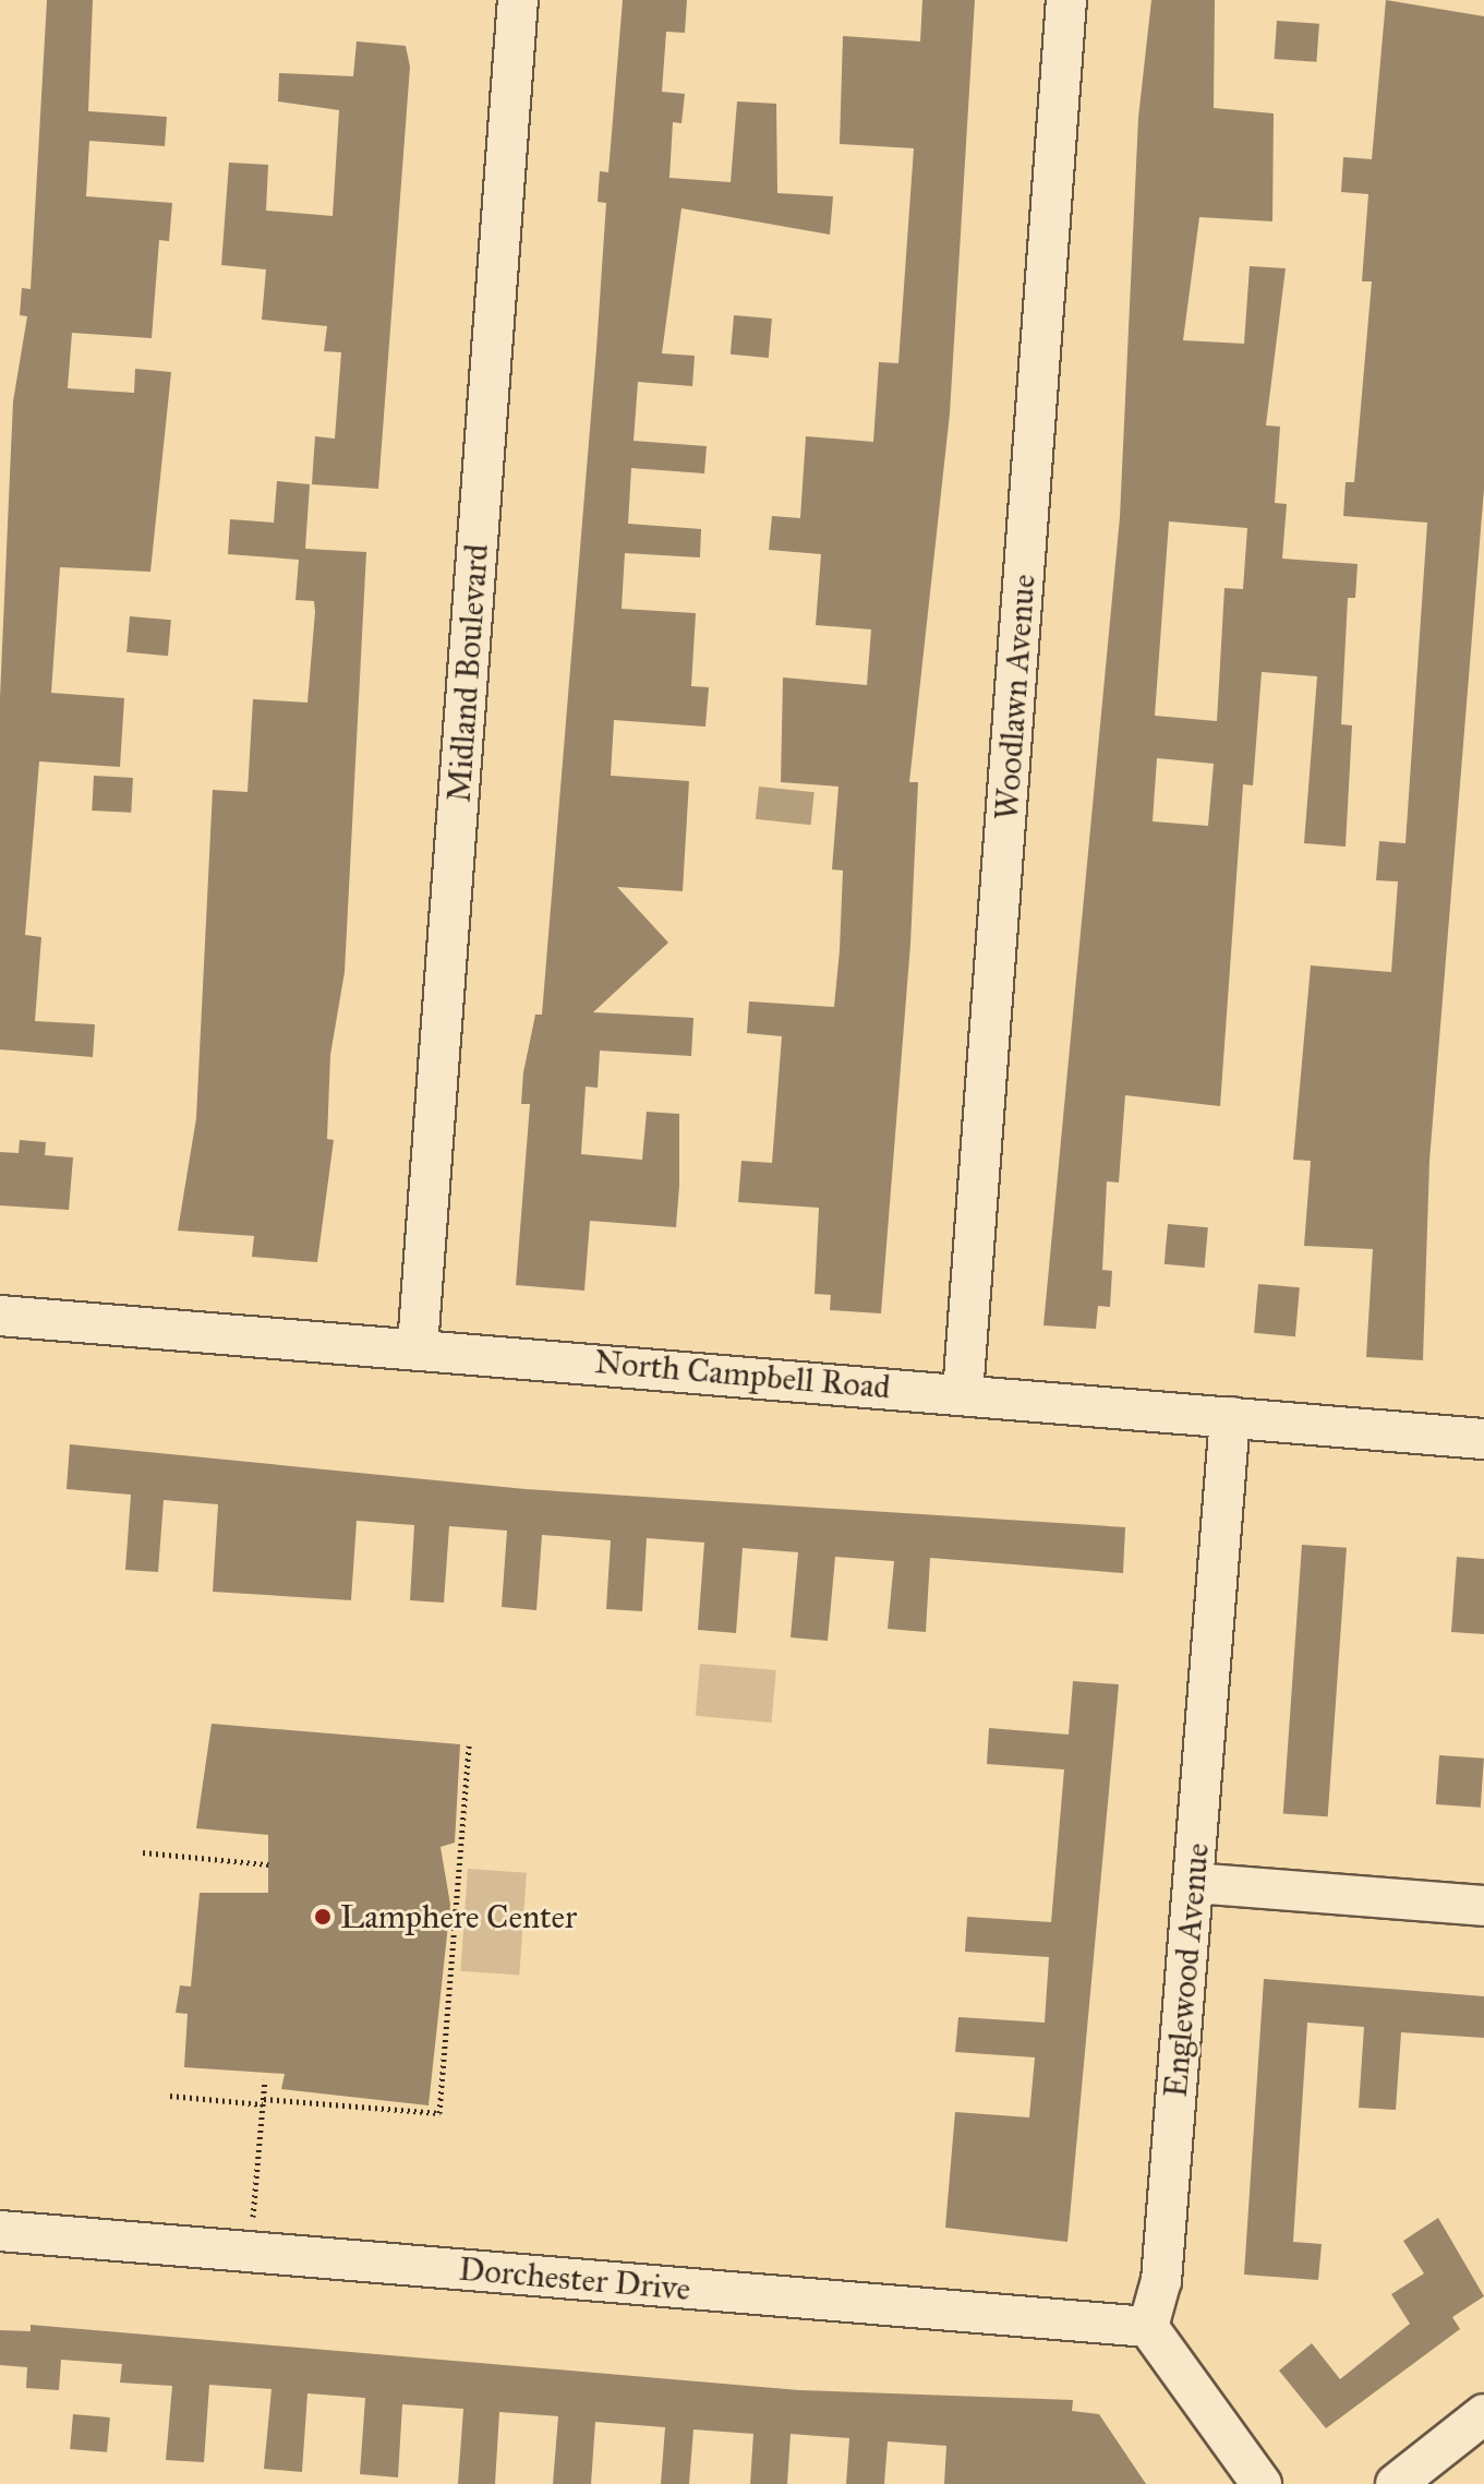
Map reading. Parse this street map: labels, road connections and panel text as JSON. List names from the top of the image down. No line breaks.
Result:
{"streets":{"street":["Midland Boulevard","Woodlawn Avenue","North Campbell Road","Englewood Avenue","Dorchester Drive"]},"crossings":[["Midland Boulevard","North Campbell Road"],["Woodlawn Avenue","North Campbell Road"],["North Campbell Road","Englewood Avenue"],["Englewood Avenue","Dorchester Drive"]],"places":["Lamphere Center"]}
